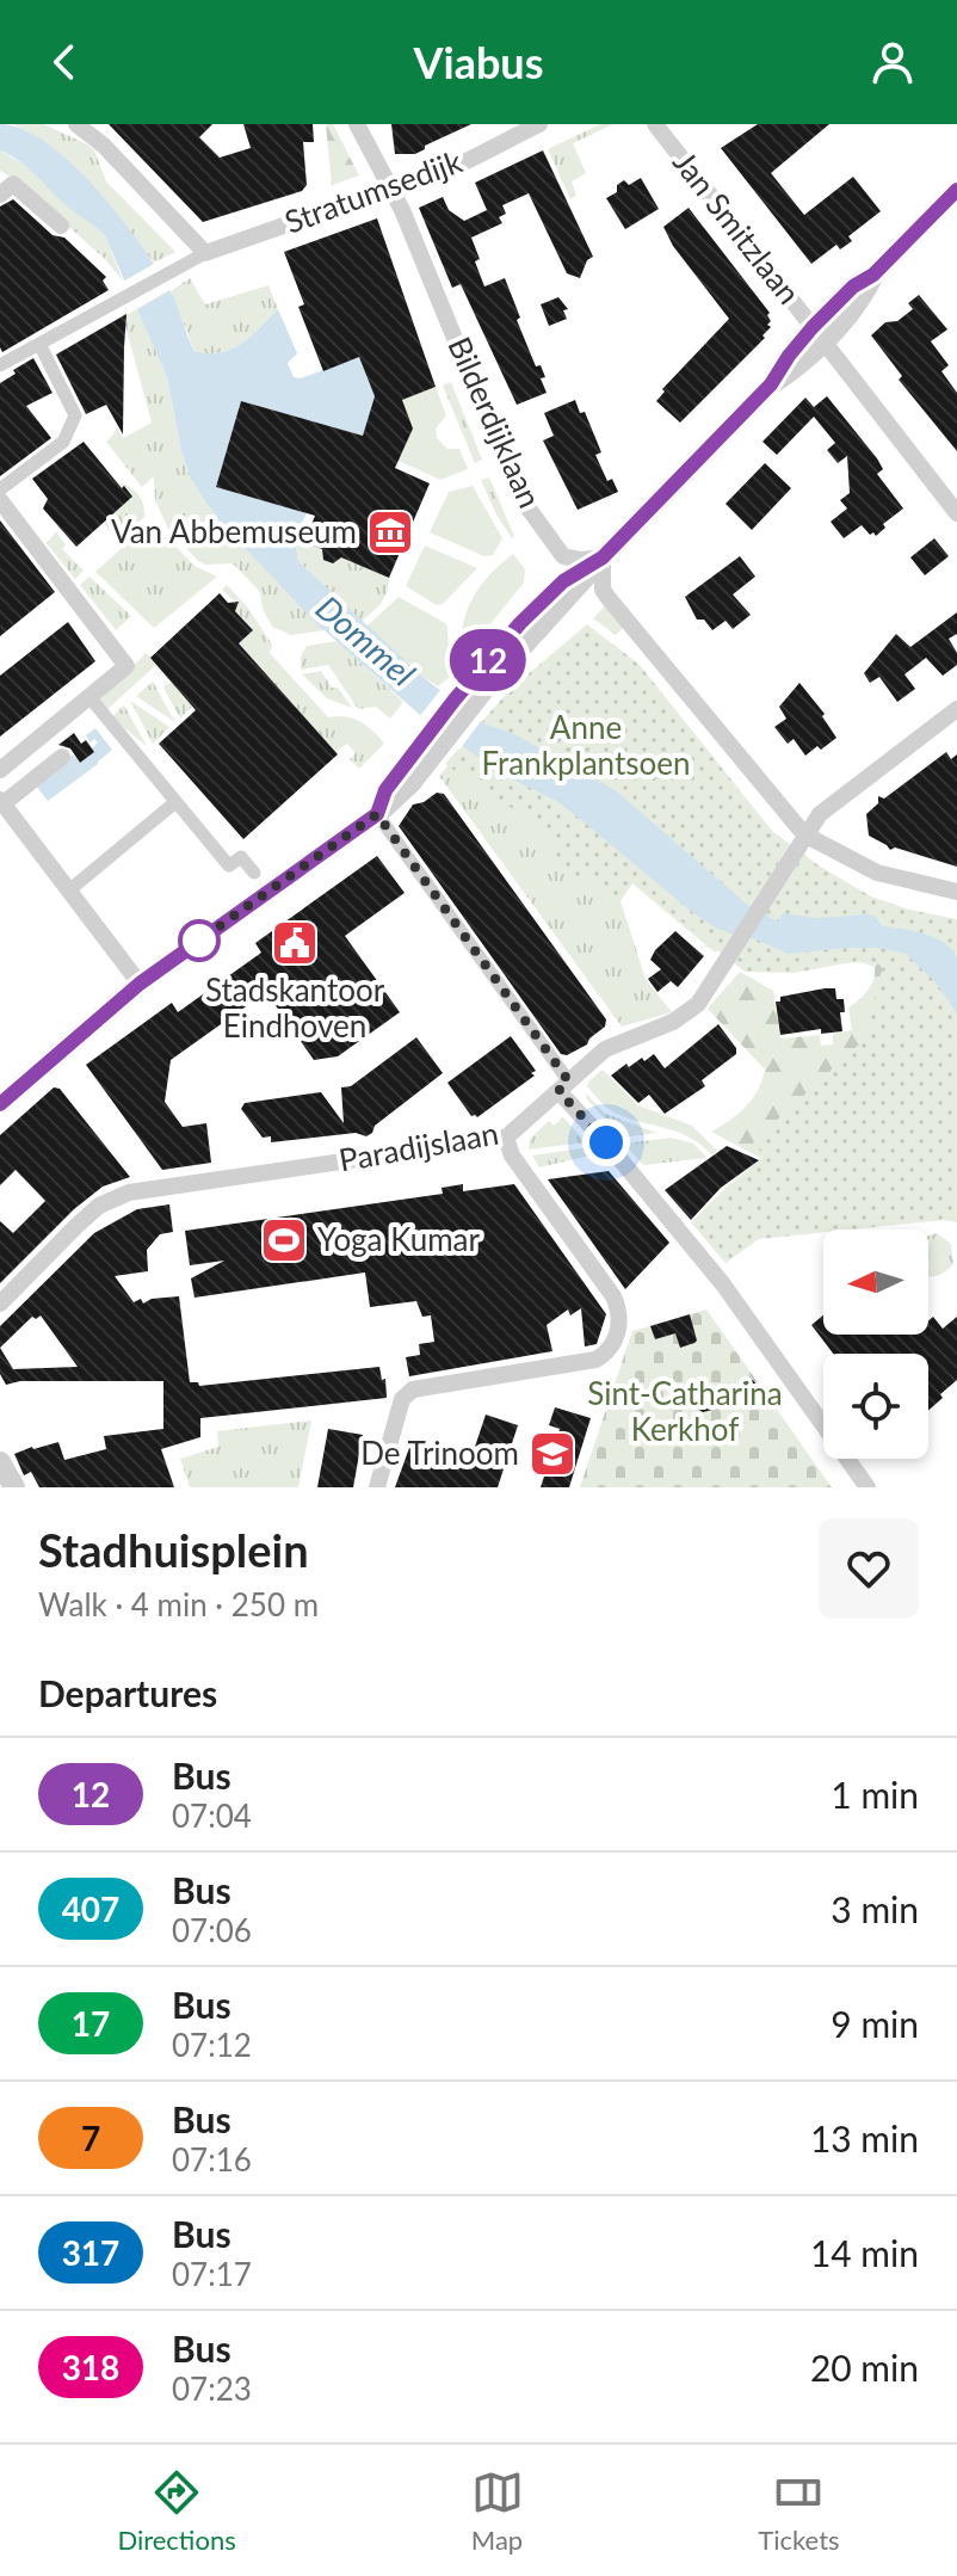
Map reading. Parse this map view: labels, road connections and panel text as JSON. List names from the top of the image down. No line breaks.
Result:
{"streets":{"street":["Stratumsedijk","Jan Smitzlaan","Bilderdijklaan","Paradijslaan"]},"crossings":[["Stratumsedijk","Bilderdijklaan"]],"water":["Dommel"],"parks":["Anne Frankplantsoen","Sint-Catharina Kerkhof"],"places":{"museum":["Van Abbemuseum"],"public building":["Stadskantoor Eindhoven"],"sports":["Yoga Kumar"],"school or university":["De Trinoom"]},"lines":["bus line 12"],"north":"left","page":{"header":"Viabus","on_map":"12","heading":[["Stadhuisplein","Walk · 4 min · 250 m"],"Departures"],"list":[{"mark":"12","name":"Bus","note":"07:04","value":"1 min"},{"mark":"407","name":"Bus","note":"07:06","value":"3 min"},{"mark":"17","name":"Bus","note":"07:12","value":"9 min"},{"mark":"7","name":"Bus","note":"07:16","value":"13 min"},{"mark":"317","name":"Bus","note":"07:17","value":"14 min"},{"mark":"318","name":"Bus","note":"07:23","value":"20 min"}],"tabs":["Directions","Map","Tickets"]}}
